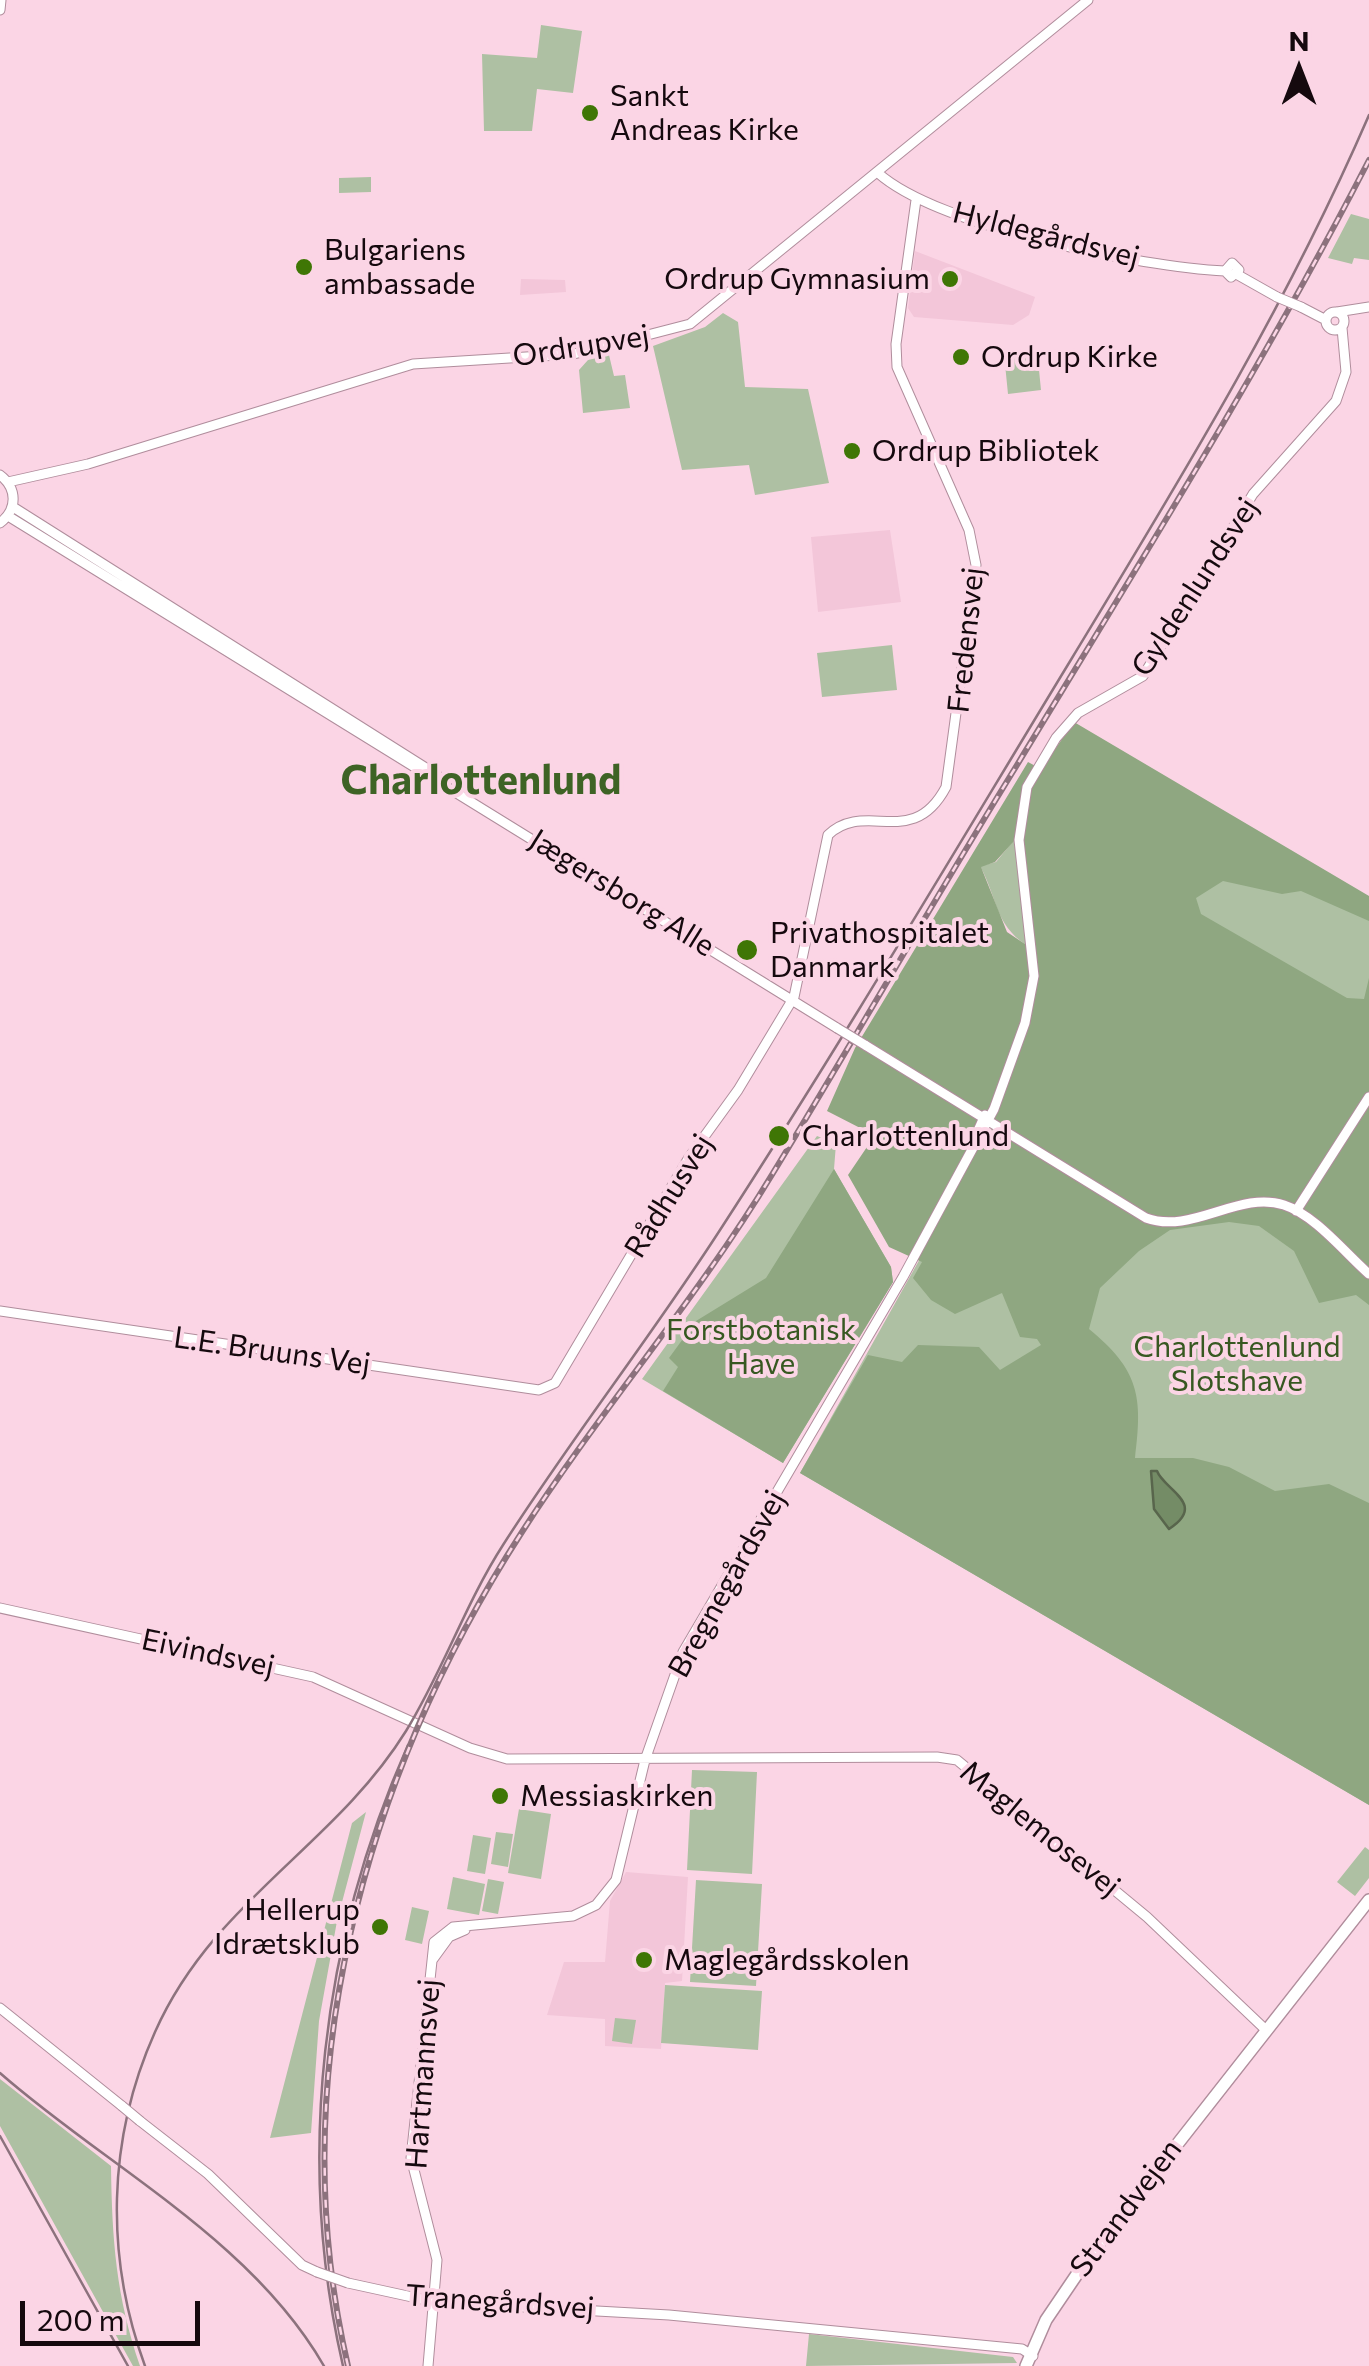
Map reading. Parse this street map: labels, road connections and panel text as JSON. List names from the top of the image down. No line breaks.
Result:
{"streets":{"main road":["Strandvejen"],"street":["Hyldegårdsvej","Ordrupvej","Gyldenlundsvej","Fredensvej","Jægersborg Alle","Rådhusvej","L.E. Bruuns Vej","Bregnegårdsvej","Eivindsvej","Maglemosevej","Hartmannsvej","Tranegårdsvej"]},"crossings":[["Hyldegårdsvej","Ordrupvej"],["Hyldegårdsvej","Gyldenlundsvej"],["Hyldegårdsvej","Fredensvej"],["Gyldenlundsvej","Jægersborg Alle"],["Gyldenlundsvej","Bregnegårdsvej"],["Fredensvej","Jægersborg Alle"],["Fredensvej","Rådhusvej"],["Jægersborg Alle","Rådhusvej"],["Jægersborg Alle","Bregnegårdsvej"],["Rådhusvej","L.E. Bruuns Vej"],["Bregnegårdsvej","Maglemosevej"],["Bregnegårdsvej","Hartmannsvej"],["Eivindsvej","Maglemosevej"],["Maglemosevej","Strandvejen"],["Hartmannsvej","Tranegårdsvej"],["Strandvejen","Tranegårdsvej"]],"districts":["Charlottenlund"],"parks":["Forstbotanisk Have","Charlottenlund Slotshave"],"places":["Sankt Andreas Kirke","Bulgariens ambassade","Ordrup Gymnasium","Ordrup Kirke","Ordrup Bibliotek","Privathospitalet Danmark","Charlottenlund","Messiaskirken","Hellerup Idrætsklub","Maglegårdsskolen"],"scale_bar":"200 m","north":"top"}
